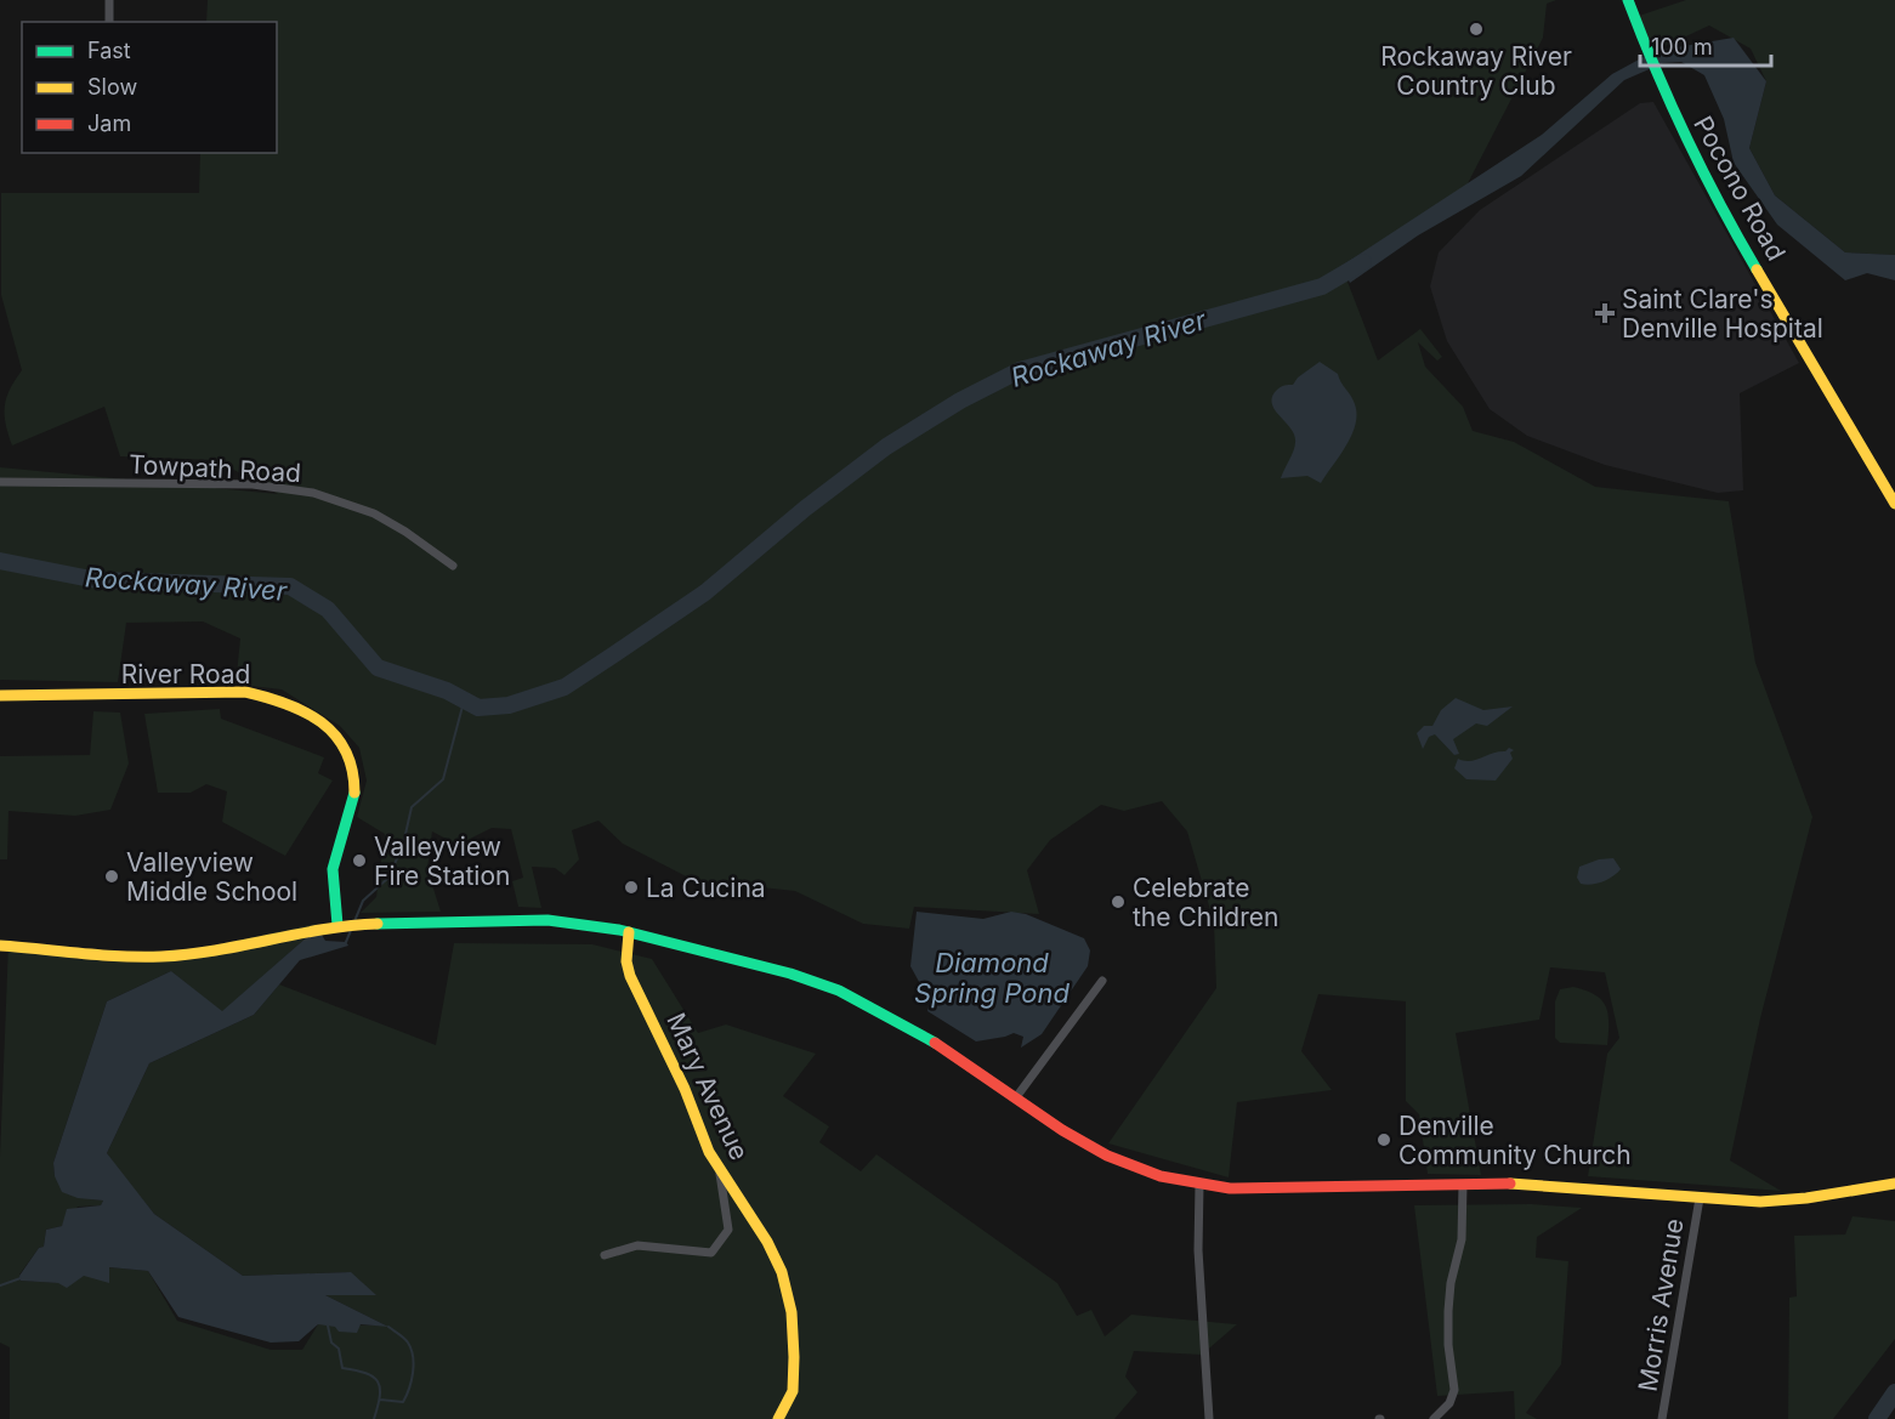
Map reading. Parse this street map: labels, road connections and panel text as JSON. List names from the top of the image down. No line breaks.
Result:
{"streets":{"street":["Pocono Road","Towpath Road","River Road","Mary Avenue","Morris Avenue"]},"water":["Rockaway River","Diamond Spring Pond"],"places":{"other":["Rockaway River Country Club","Valleyview Fire Station","Valleyview Middle School","La Cucina","Celebrate the Children","Denville Community Church"],"health":["Saint Clare's Denville Hospital"]},"legend":["Fast","Slow","Jam"],"scale_bar":"100 m"}
